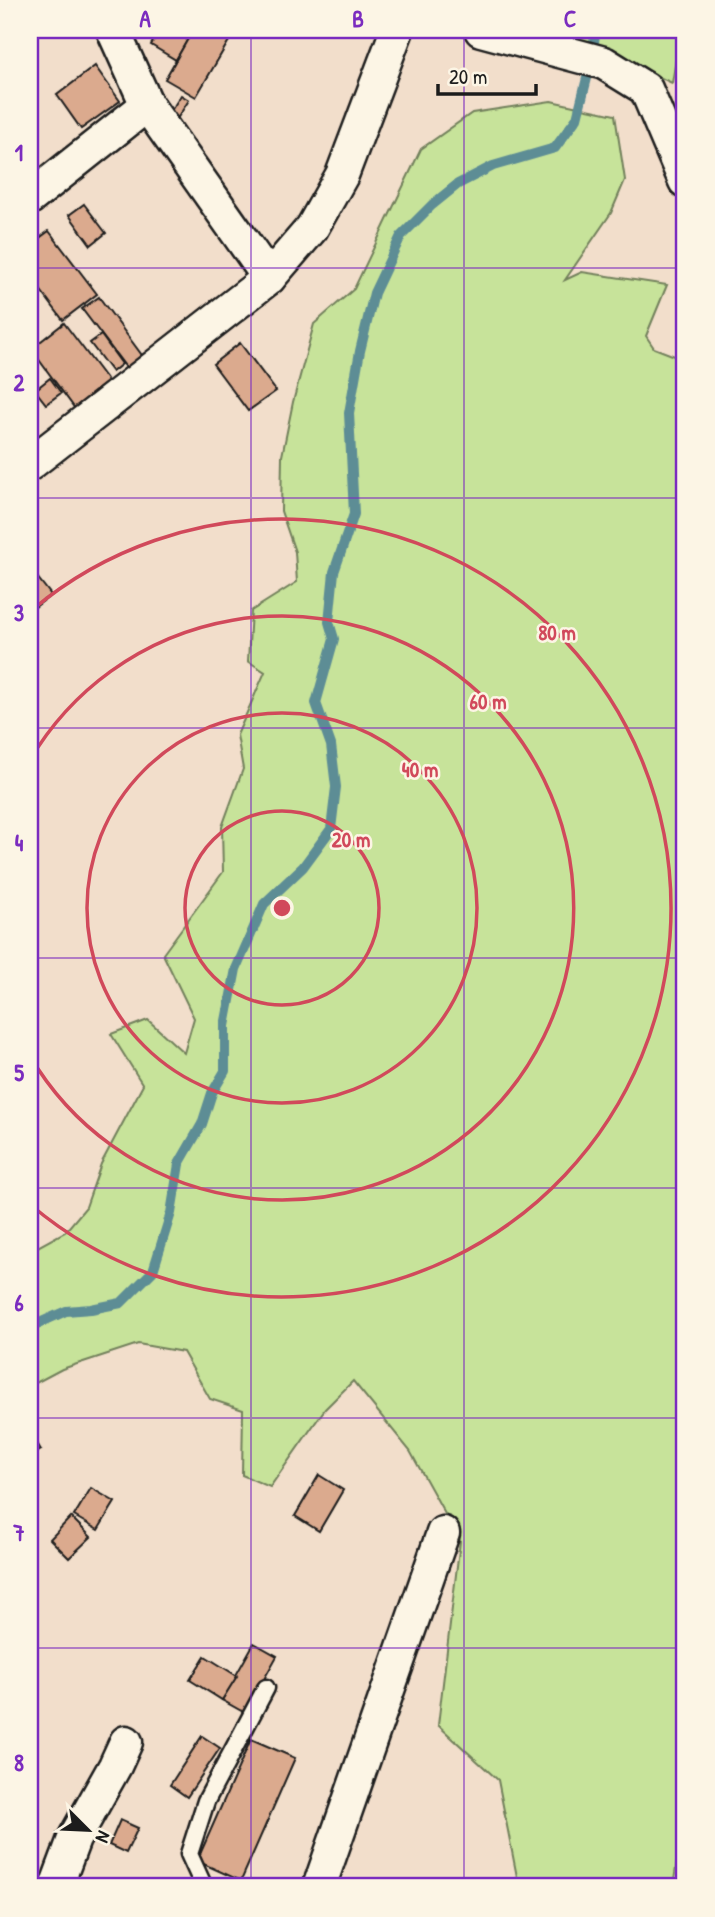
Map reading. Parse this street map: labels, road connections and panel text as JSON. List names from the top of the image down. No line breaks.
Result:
{"scale_bar":"20 m","north":"bottom right","grid":{"columns":["A","B","C"],"rows":["1","2","3","4","5","6","7","8"]},"rings":["80 m","60 m","40 m","20 m"]}
